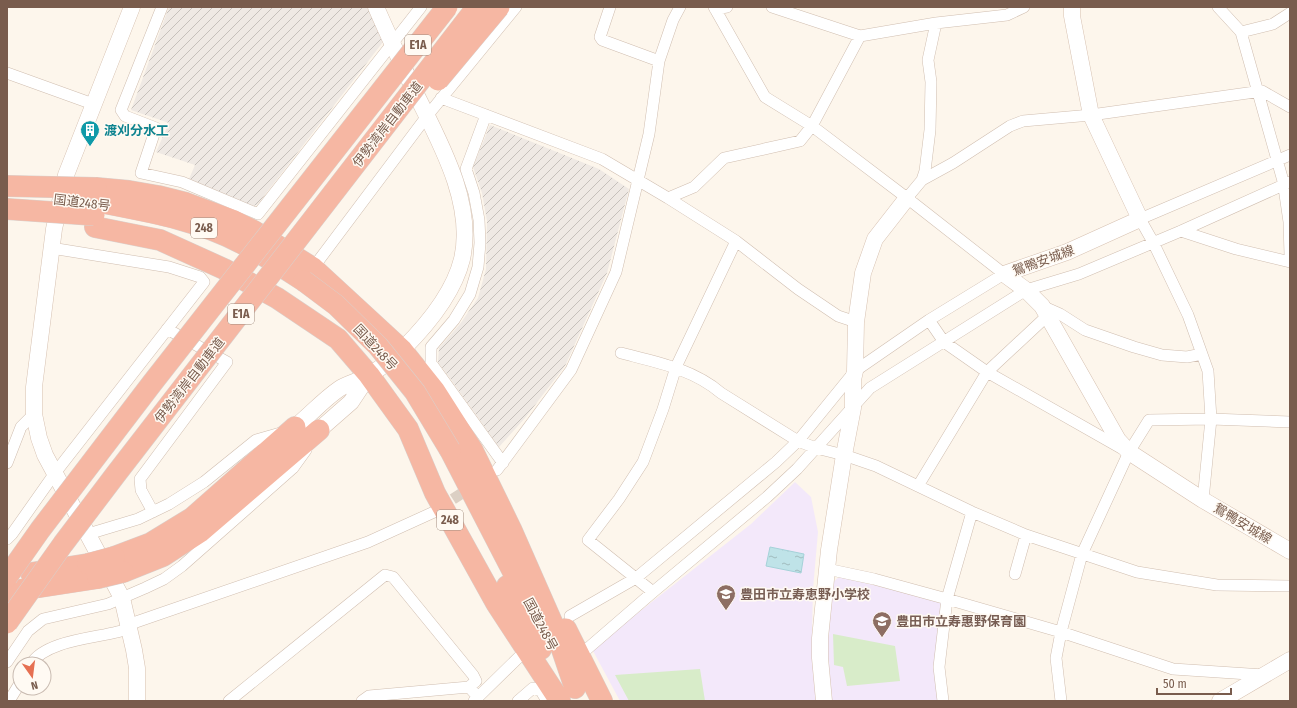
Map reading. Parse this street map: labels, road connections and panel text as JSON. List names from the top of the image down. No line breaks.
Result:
{"streets":{"highway":["E1A","伊勢湾岸自動車道","国道248号","248"],"street":["鴛鴨安城線"]},"crossings":[["国道248号","248"]],"places":{"building":["渡刈分水工"],"school or university":["豊田市立寿恵野小学校","豊田市立寿惠野保育園"]},"scale_bar":"50 m","north":"bottom"}
